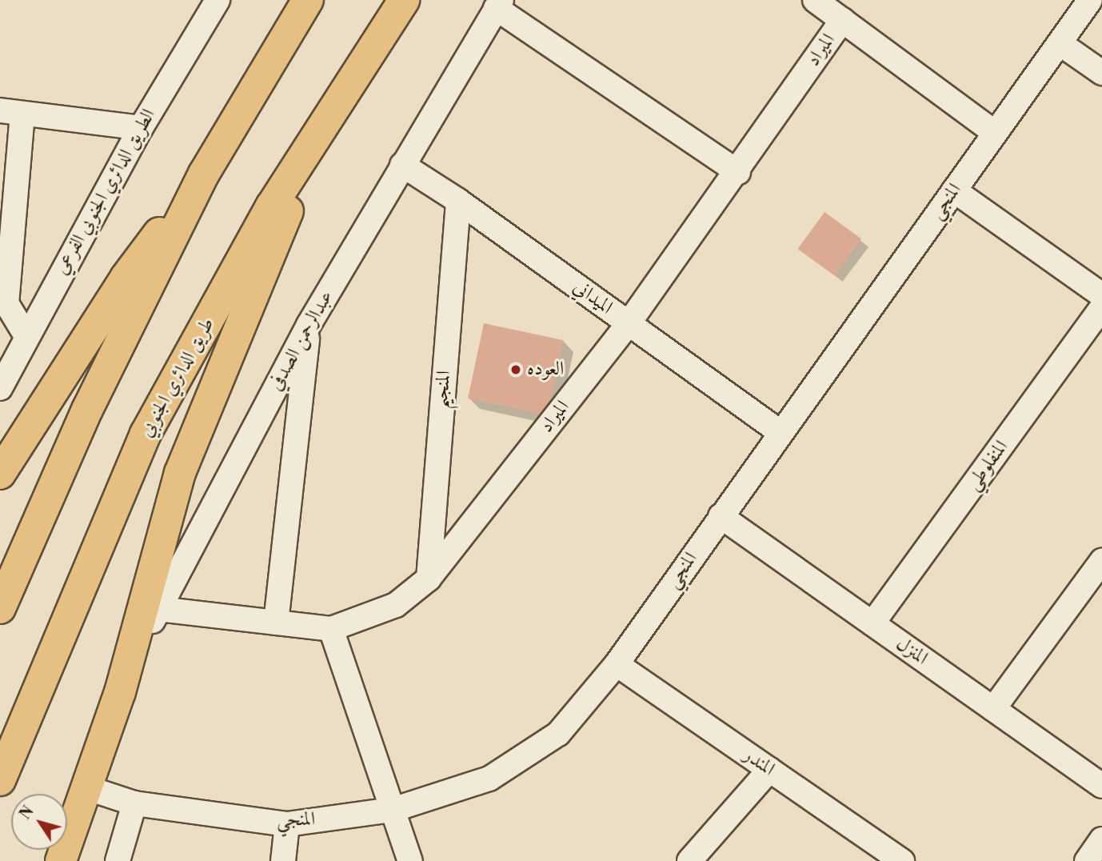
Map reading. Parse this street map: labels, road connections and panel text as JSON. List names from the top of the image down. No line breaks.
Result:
{"streets":{"main road":["طريق الدائري الجنوبي"],"street":["الميراد","الطريق الدائري الجنوبي الفرعي","المنجي","الميداني","عبدالرحمن الصدفي","المنجيم","المنفلوطي","المنزل","المندر"]},"crossings":[["الميراد","الميداني"],["الميراد","عبدالرحمن الصدفي"],["الميراد","المنجيم"],["المنجي","الميداني"],["المنجي","المنزل"],["المنجي","المندر"],["الميداني","عبدالرحمن الصدفي"],["الميداني","المنجيم"],["المنفلوطي","المنزل"]],"places":["العوده"],"north":"top left"}
